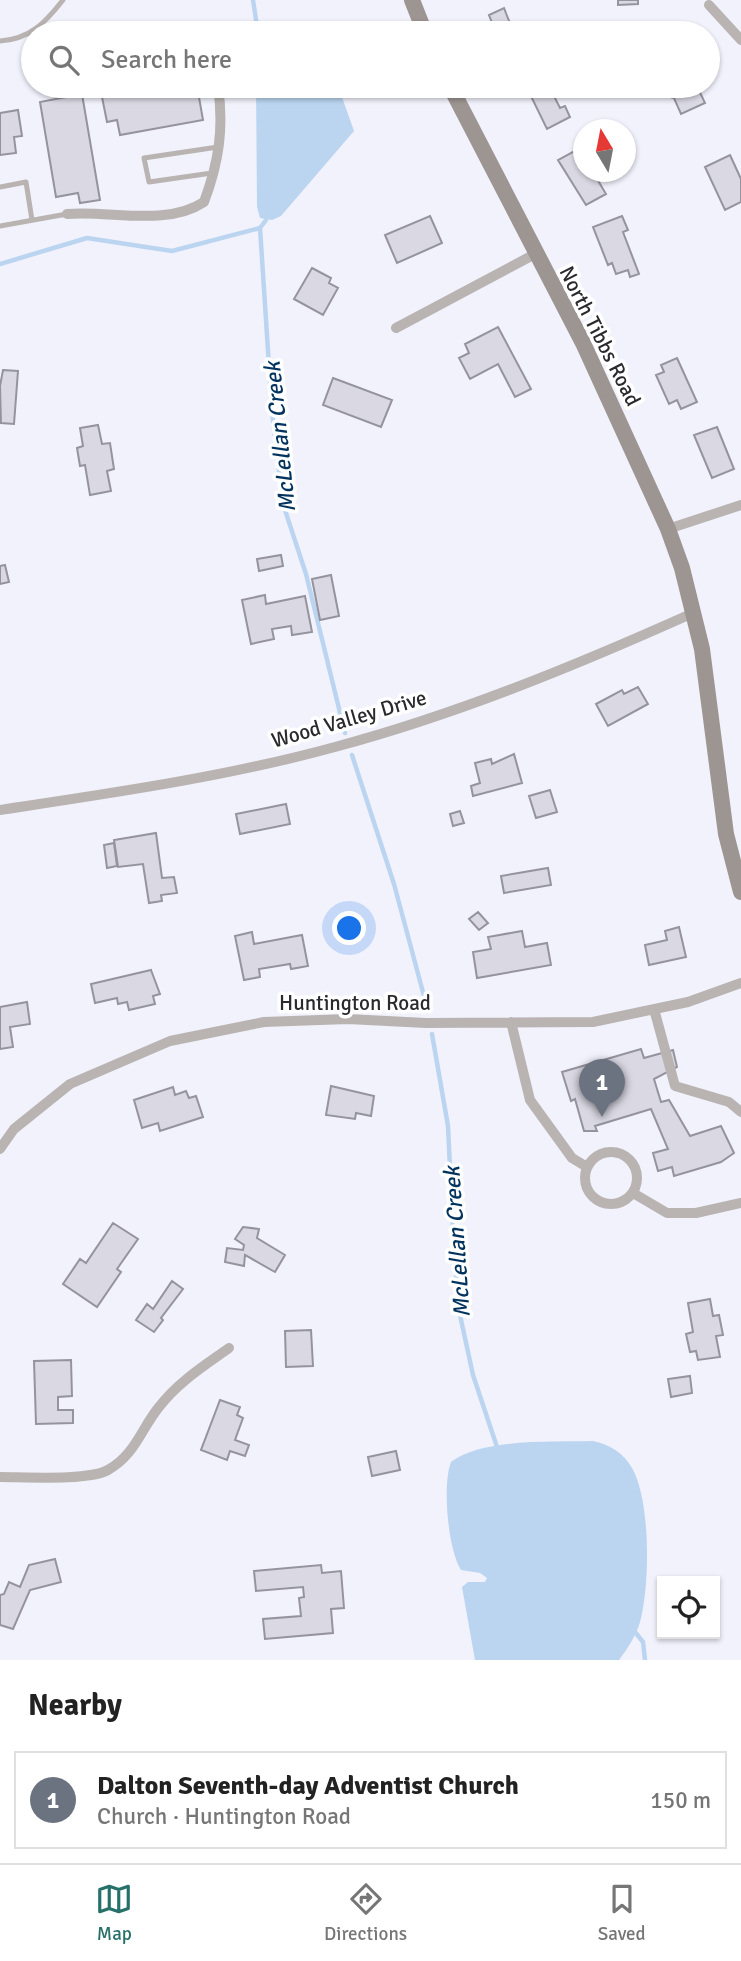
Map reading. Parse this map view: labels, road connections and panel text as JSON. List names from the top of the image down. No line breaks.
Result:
{"streets":{"street":["North Tibbs Road","Wood Valley Drive","Huntington Road"]},"crossings":[["North Tibbs Road","Wood Valley Drive"]],"water":["McLellan Creek"],"north":"top","page":{"search":"Search here","pins":"1","heading":"Nearby","list":[{"mark":"1","name":"Dalton Seventh-day Adventist Church","note":"Church · Huntington Road","value":"150 m"}],"nav":["Map","Directions","Saved"]}}
